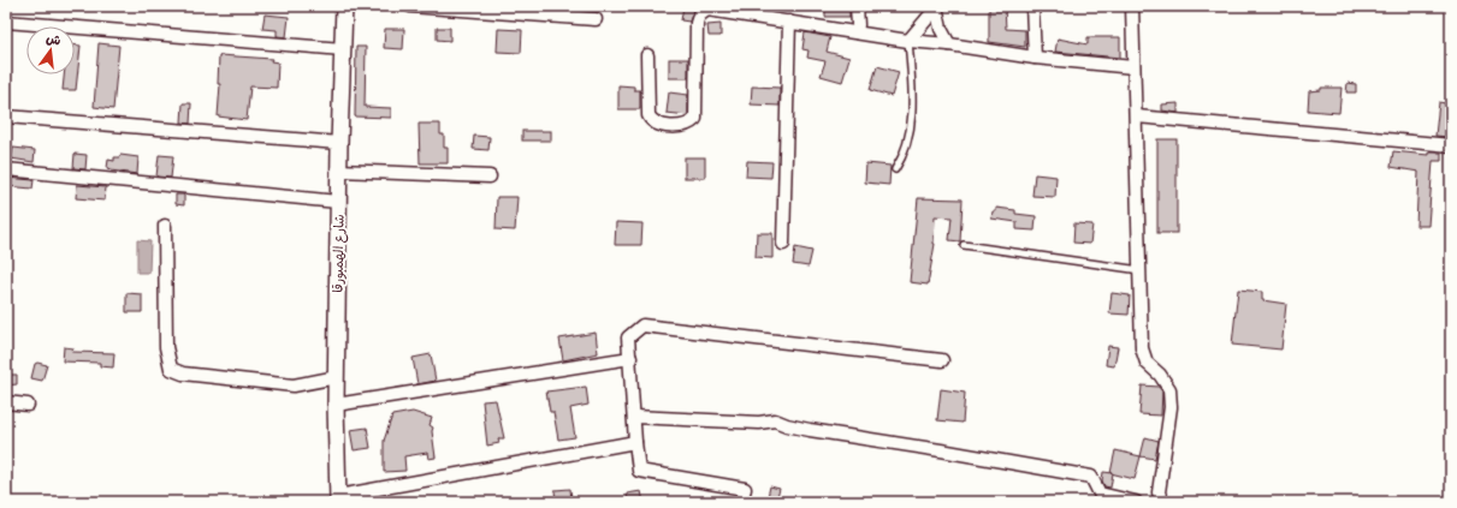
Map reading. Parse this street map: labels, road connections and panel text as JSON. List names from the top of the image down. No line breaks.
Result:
{"streets":{"street":["شارع الهمبورقا"]},"north":"top"}
